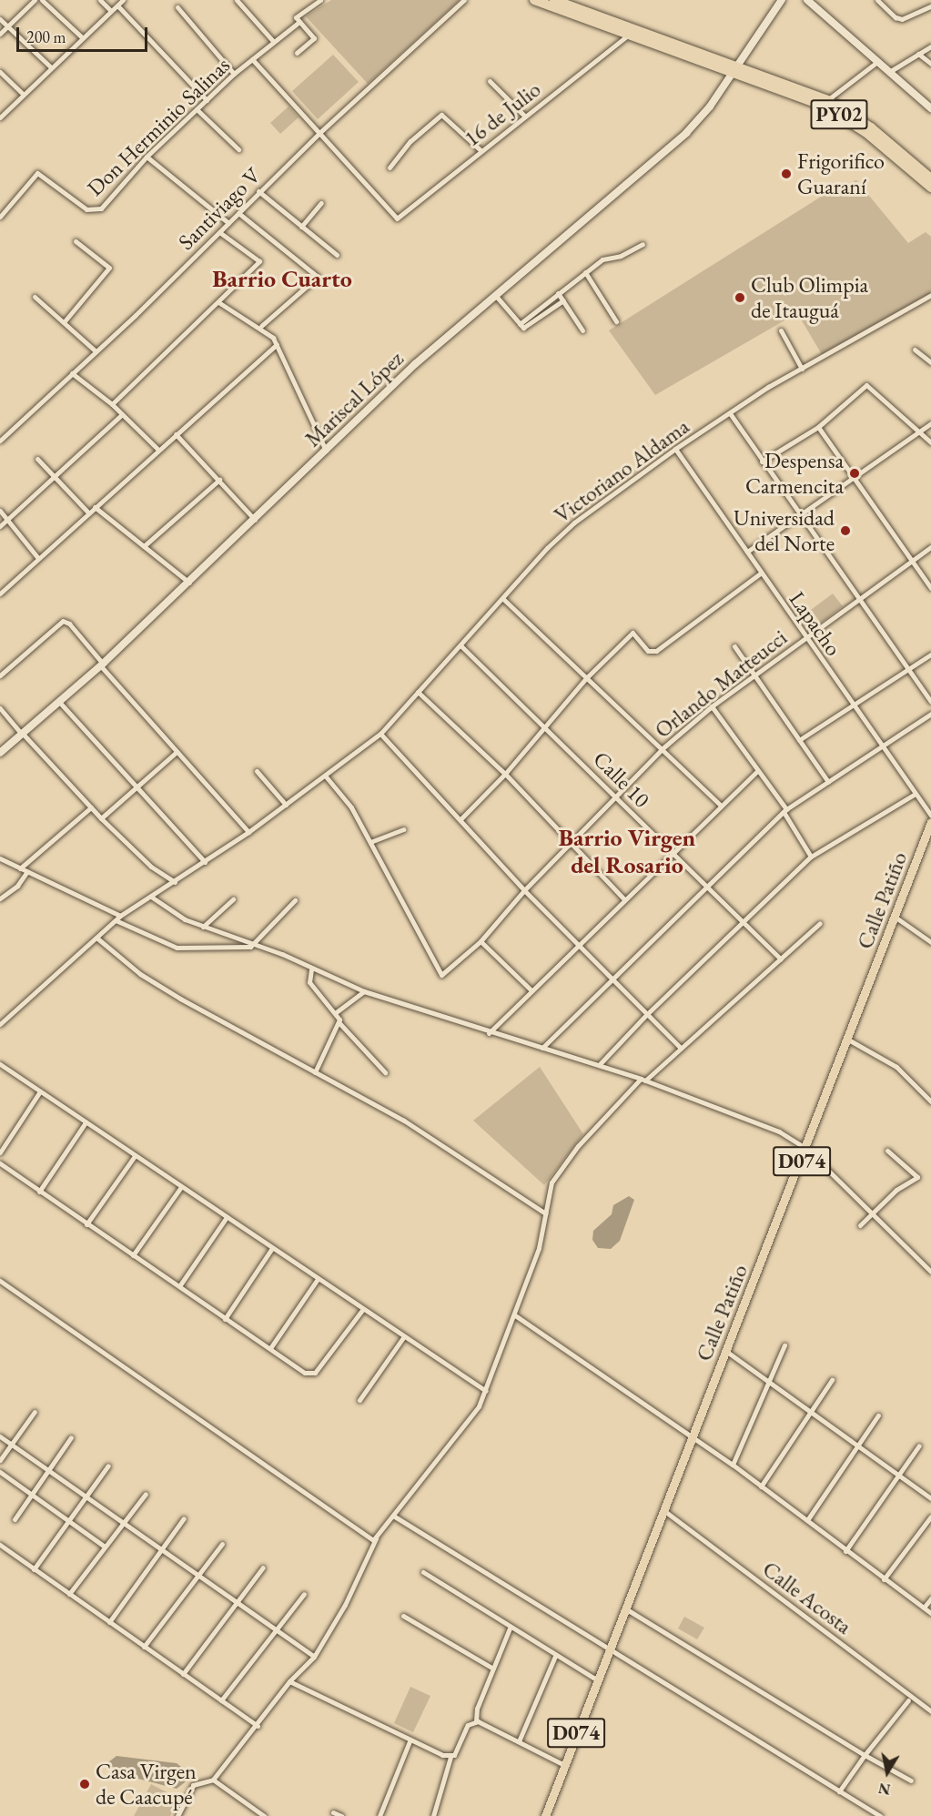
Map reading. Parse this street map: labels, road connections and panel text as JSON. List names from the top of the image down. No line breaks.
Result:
{"streets":{"highway":["PY02"],"main road":["Calle Patiño","D074"],"street":["16 de Julio","Don Herminio Salinas","Santiviago V","Mariscal López","Victoriano Aldama","Lapacho","Orlando Matteucci","Calle 10","Calle Acosta"]},"crossings":[["16 de Julio","PY02"],["16 de Julio","Santiviago V"],["PY02","Mariscal López"],["Victoriano Aldama","Lapacho"],["Victoriano Aldama","Calle 10"],["Lapacho","Orlando Matteucci"],["Orlando Matteucci","Calle 10"],["Calle Patiño","Calle Acosta"]],"districts":["Barrio Cuarto","Barrio Virgen del Rosario"],"places":["Frigorifico Guaraní","Club Olimpia de Itauguá","Despensa Carmencita","Universidad del Norte","Casa Virgen de Caacupé"],"scale_bar":"200 m","north":"bottom"}
